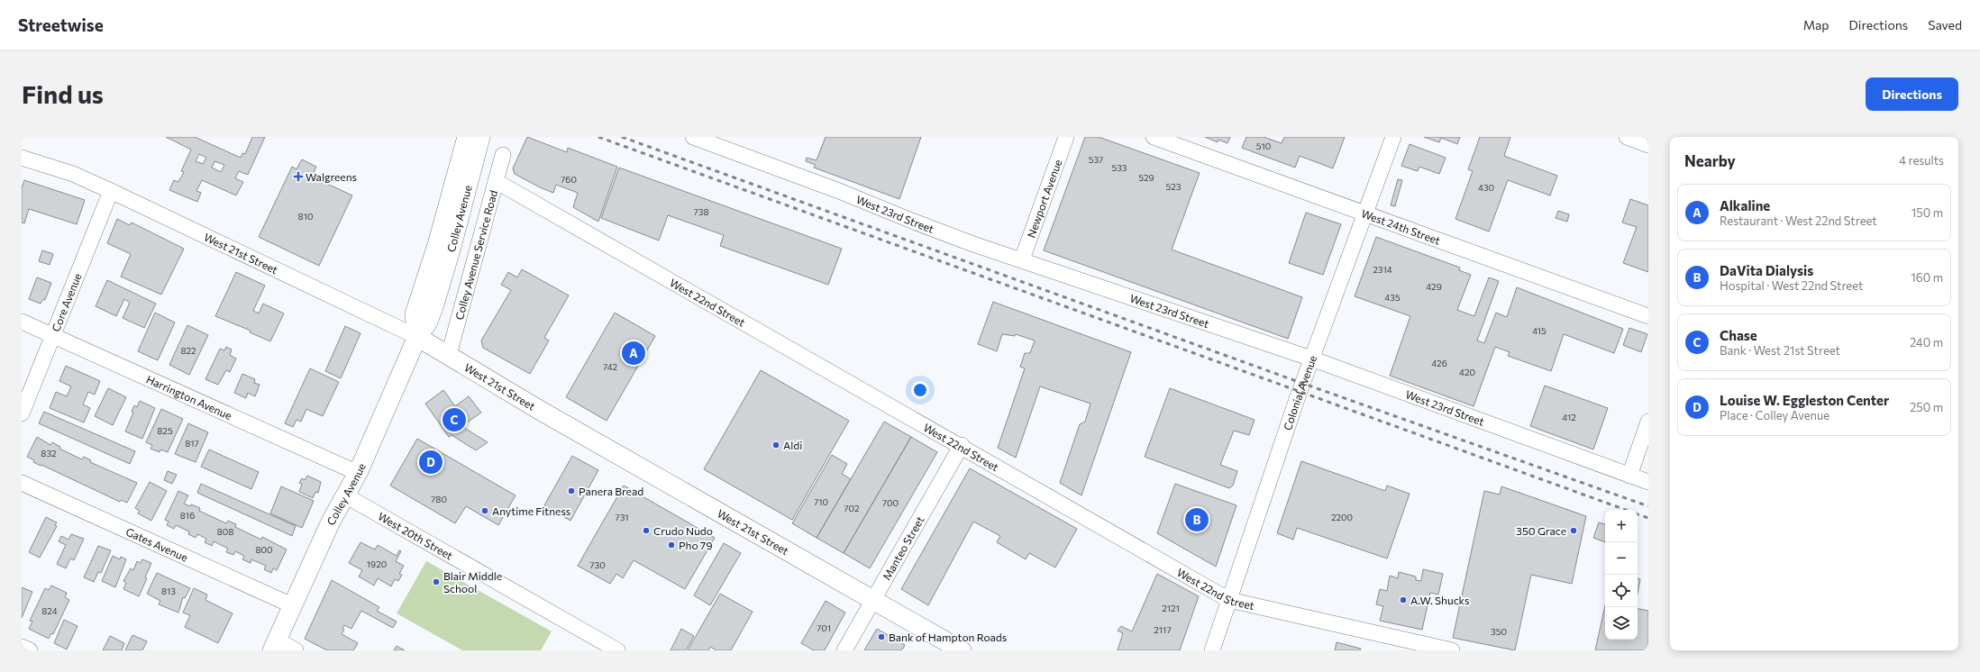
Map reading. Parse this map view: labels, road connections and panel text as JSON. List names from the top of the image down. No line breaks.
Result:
{"streets":{"main road":["Colley Avenue","West 21st Street"],"street":["Newport Avenue","West 23rd Street","West 24th Street","Colley Avenue Service Road","West 22nd Street","Core Avenue","Colonial Avenue","Harrington Avenue","West 20th Street","Gates Avenue","Manteo Street"]},"crossings":[["Newport Avenue","West 23rd Street"],["West 23rd Street","Colonial Avenue"],["Colley Avenue","West 21st Street"],["Colley Avenue","Harrington Avenue"],["Colley Avenue","West 20th Street"],["Colley Avenue","Gates Avenue"],["West 24th Street","Colonial Avenue"],["West 21st Street","Colley Avenue Service Road"],["West 21st Street","Core Avenue"],["West 21st Street","Manteo Street"],["Colley Avenue Service Road","West 22nd Street"],["West 22nd Street","Colonial Avenue"],["West 22nd Street","Manteo Street"],["Core Avenue","Harrington Avenue"]],"places":{"health":["Walgreens"],"other":["Aldi","Panera Bread","Anytime Fitness","Crudo Nudo","350 Grace","Pho 79","Blair Middle School","A.W. Shucks","Bank of Hampton Roads"]},"house_numbers":["510","537","533","529","760","523","430","738","810","2314","429","435","415","822","426","742","420","412","825","817","832","780","710","700","702","816","731","2200","808","800","1920","730","813","2121","824","701","2117","350"],"page":{"header":"Streetwise","nav":["Map","Directions","Saved"],"buttons":"Directions","title":"Find us","heading":["Nearby","4 results"],"list":[{"mark":"A","name":"Alkaline","note":"Restaurant · West 22nd Street","value":"150 m"},{"mark":"B","name":"DaVita Dialysis","note":"Hospital · West 22nd Street","value":"160 m"},{"mark":"C","name":"Chase","note":"Bank · West 21st Street","value":"240 m"},{"mark":"D","name":"Louise W. Eggleston Center","note":"Place · Colley Avenue","value":"250 m"}],"pins":["A","C","D","B"],"map_buttons":["+","−"]}}
